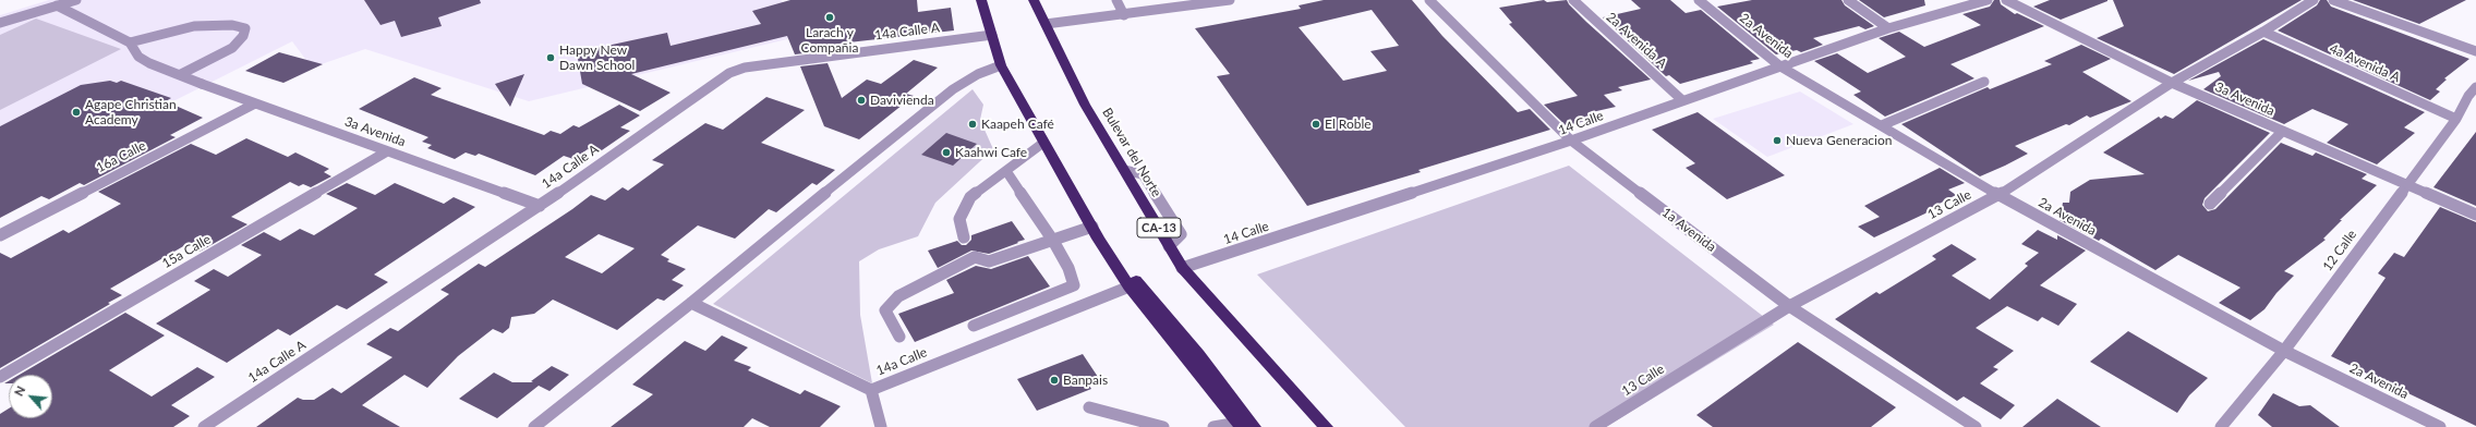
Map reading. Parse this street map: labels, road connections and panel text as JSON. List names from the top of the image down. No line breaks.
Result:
{"streets":{"highway":["Bulevar del Norte","CA-13"],"street":["14a Calle A","2a Avenida","2a Avenida A","4a Avenida A","3a Avenida","14 Calle","16a Calle","13 Calle","1a Avenida","12 Calle","15a Calle","14a Calle"]},"crossings":[["14a Calle A","3a Avenida"],["2a Avenida","14 Calle"],["2a Avenida","13 Calle"],["2a Avenida","12 Calle"],["2a Avenida A","14 Calle"],["4a Avenida A","13 Calle"],["4a Avenida A","12 Calle"],["3a Avenida","16a Calle"],["3a Avenida","13 Calle"],["3a Avenida","12 Calle"],["3a Avenida","15a Calle"],["14 Calle","Bulevar del Norte"],["14 Calle","1a Avenida"],["13 Calle","1a Avenida"]],"places":["Larach y Compañia","Happy New Dawn School","Davivienda","Agape Christian Academy","Kaapeh Café","El Roble","Nueva Generacion","Kaahwi Cafe","Banpais"],"north":"top left"}
